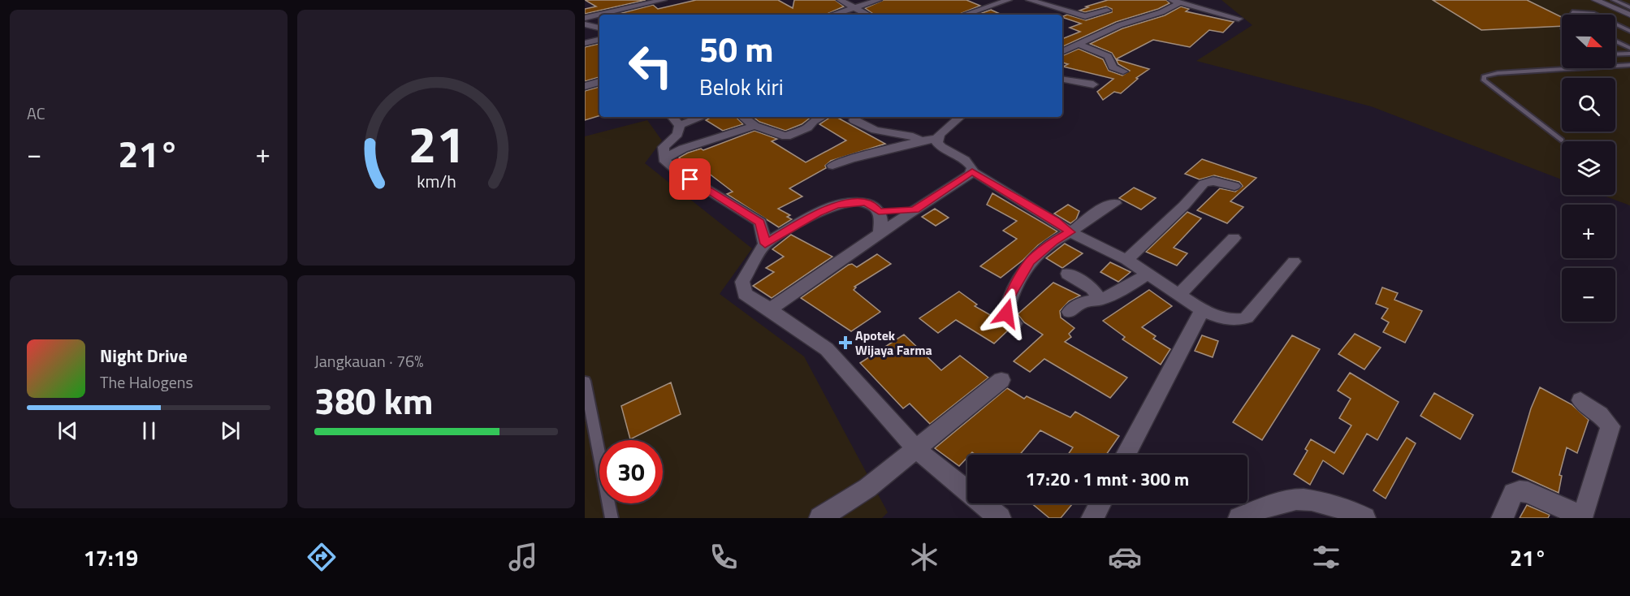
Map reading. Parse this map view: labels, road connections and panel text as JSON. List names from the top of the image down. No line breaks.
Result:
{"places":{"health":["Apotek Wijaya Farma"]},"north":"right","page":{"tile":["AC",["Jangkauan · 76%","380 km"]],"map_buttons":["+","−"],"turn":["50 m","Belok kiri"],"heat":["−","21°","+"],"song":["Night Drive","The Halogens"],"limit":"30","trip":"17:20 · 1 mnt · 300 m","tabs":["17:19","21°"],"gauge":["21","km/h"]}}
